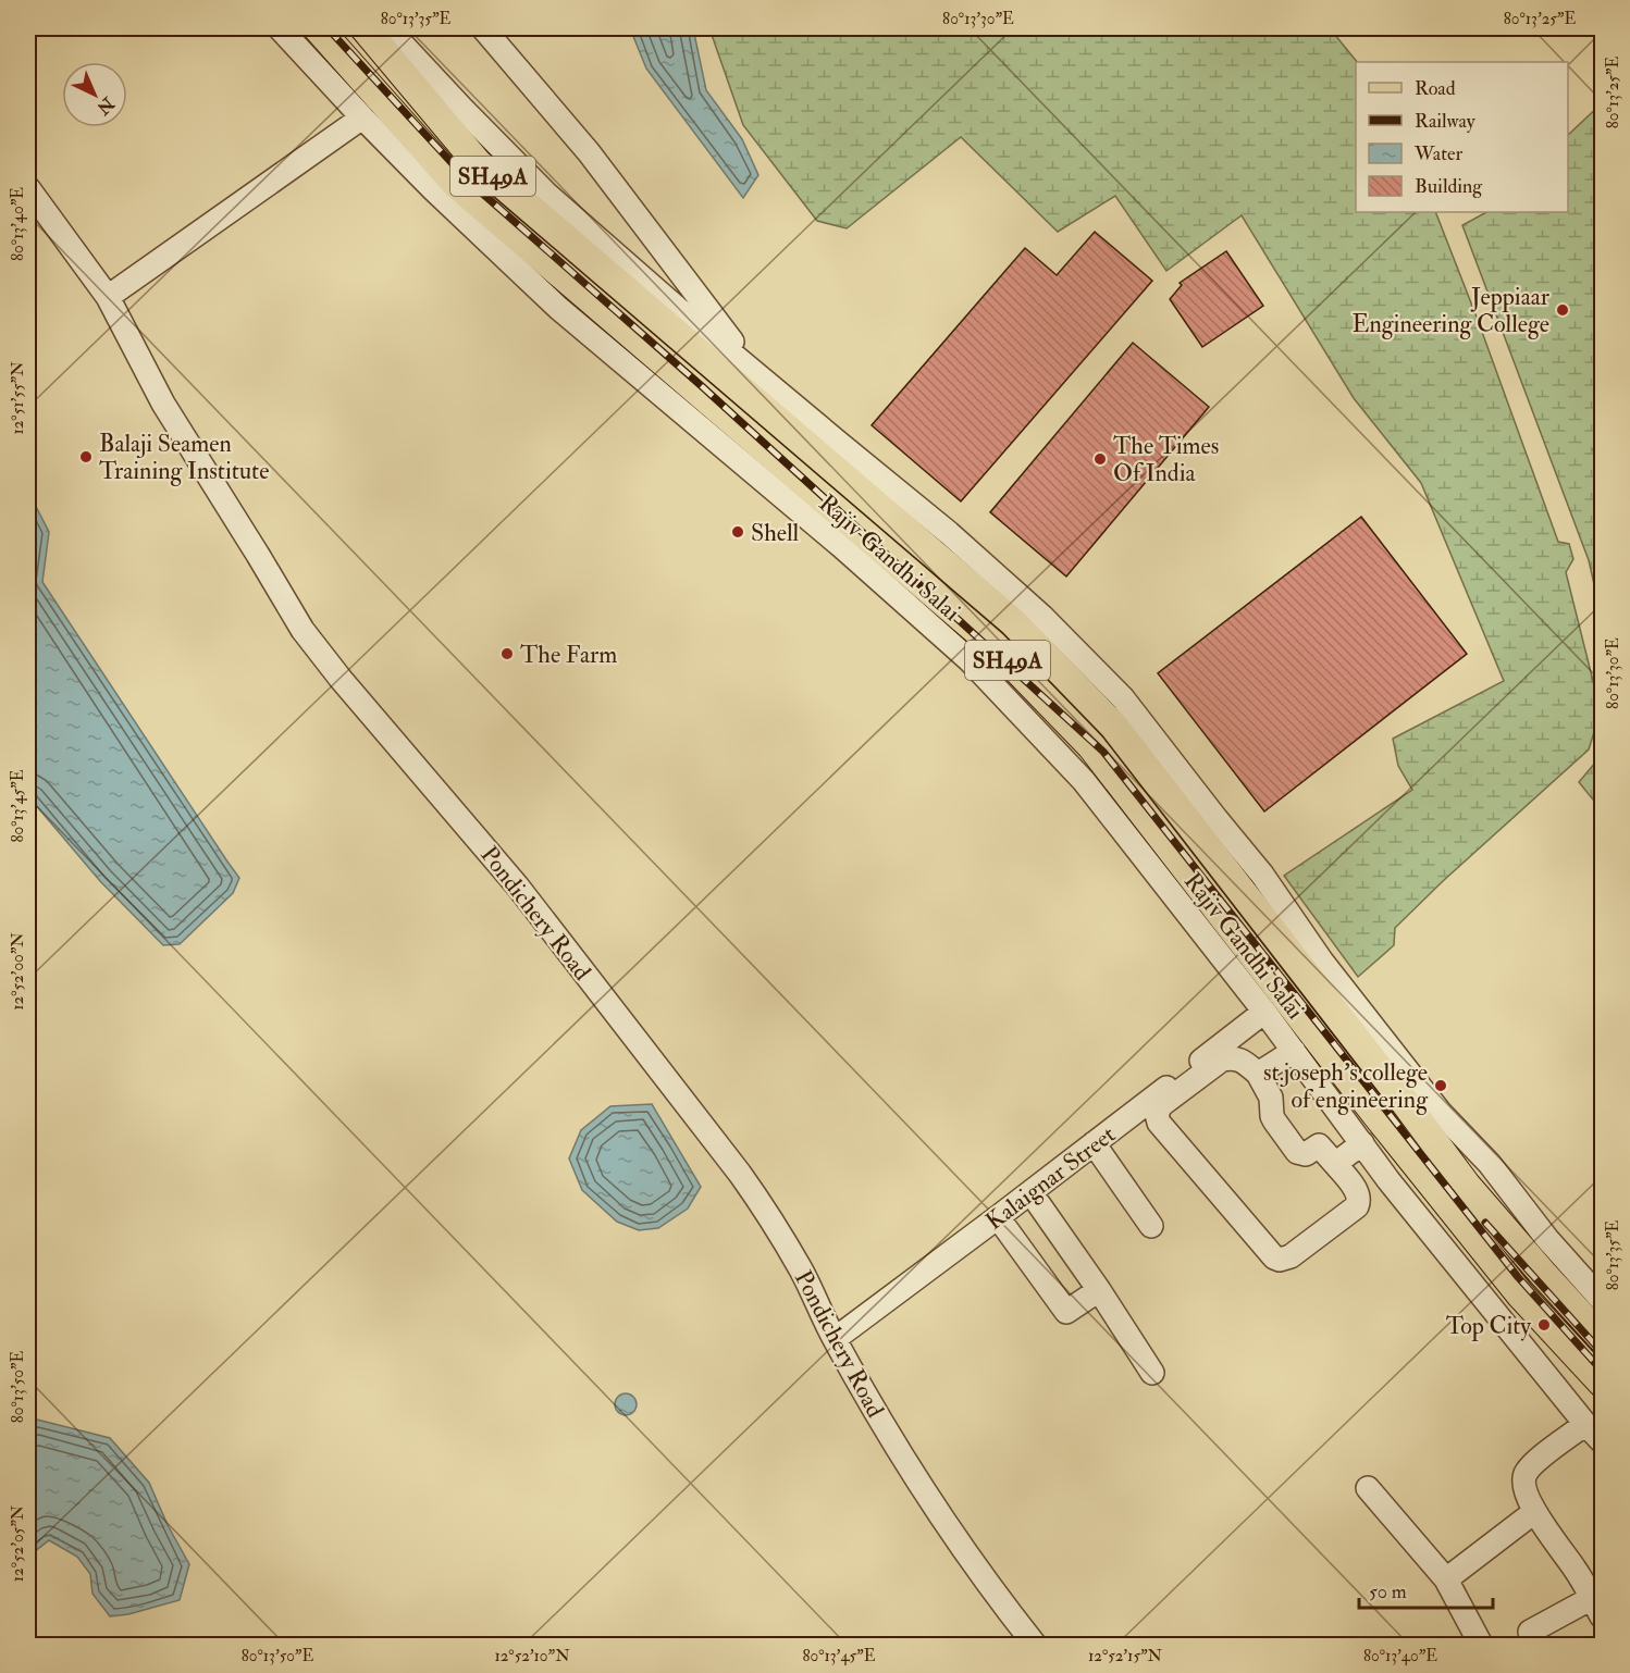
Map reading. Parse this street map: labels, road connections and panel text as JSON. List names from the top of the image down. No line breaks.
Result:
{"streets":{"main road":["SH49A","Rajiv Gandhi Salai"],"street":["Pondichery Road","Kalaignar Street"]},"crossings":[["Pondichery Road","Kalaignar Street"]],"places":["Jeppiaar Engineering College","Balaji Seamen Training Institute","The Times Of India","Shell","The Farm","st.joseph's college of engineering","Top City"],"legend":["Road","Railway","Water","Building"],"scale_bar":"50 m","north":"bottom right","coordinates":["80°13'35\"E","80°13'30\"E","80°13'25\"E","80°13'40\"E","12°51'55\"N","80°13'45\"E","12°52'00\"N","80°13'50\"E","12°52'05\"N","12°52'10\"N","12°52'15\"N"]}
